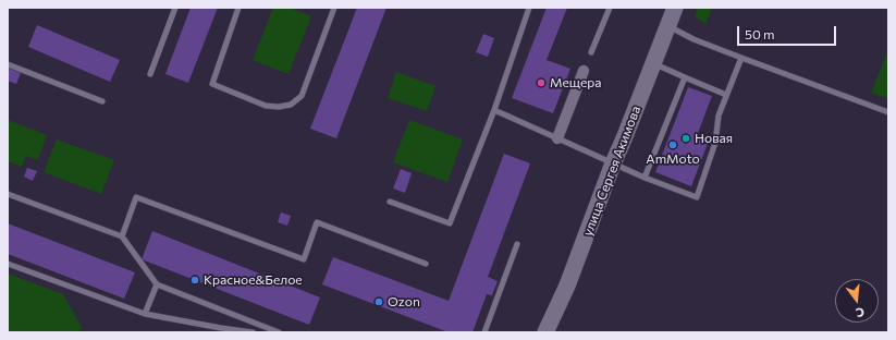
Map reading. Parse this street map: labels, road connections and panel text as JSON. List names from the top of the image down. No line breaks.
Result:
{"streets":{"street":["улица Сергея Акимова"]},"places":["Мещера","Новая","AmMoto","Красное&Белое","Ozon"],"scale_bar":"50 m","north":"bottom"}
